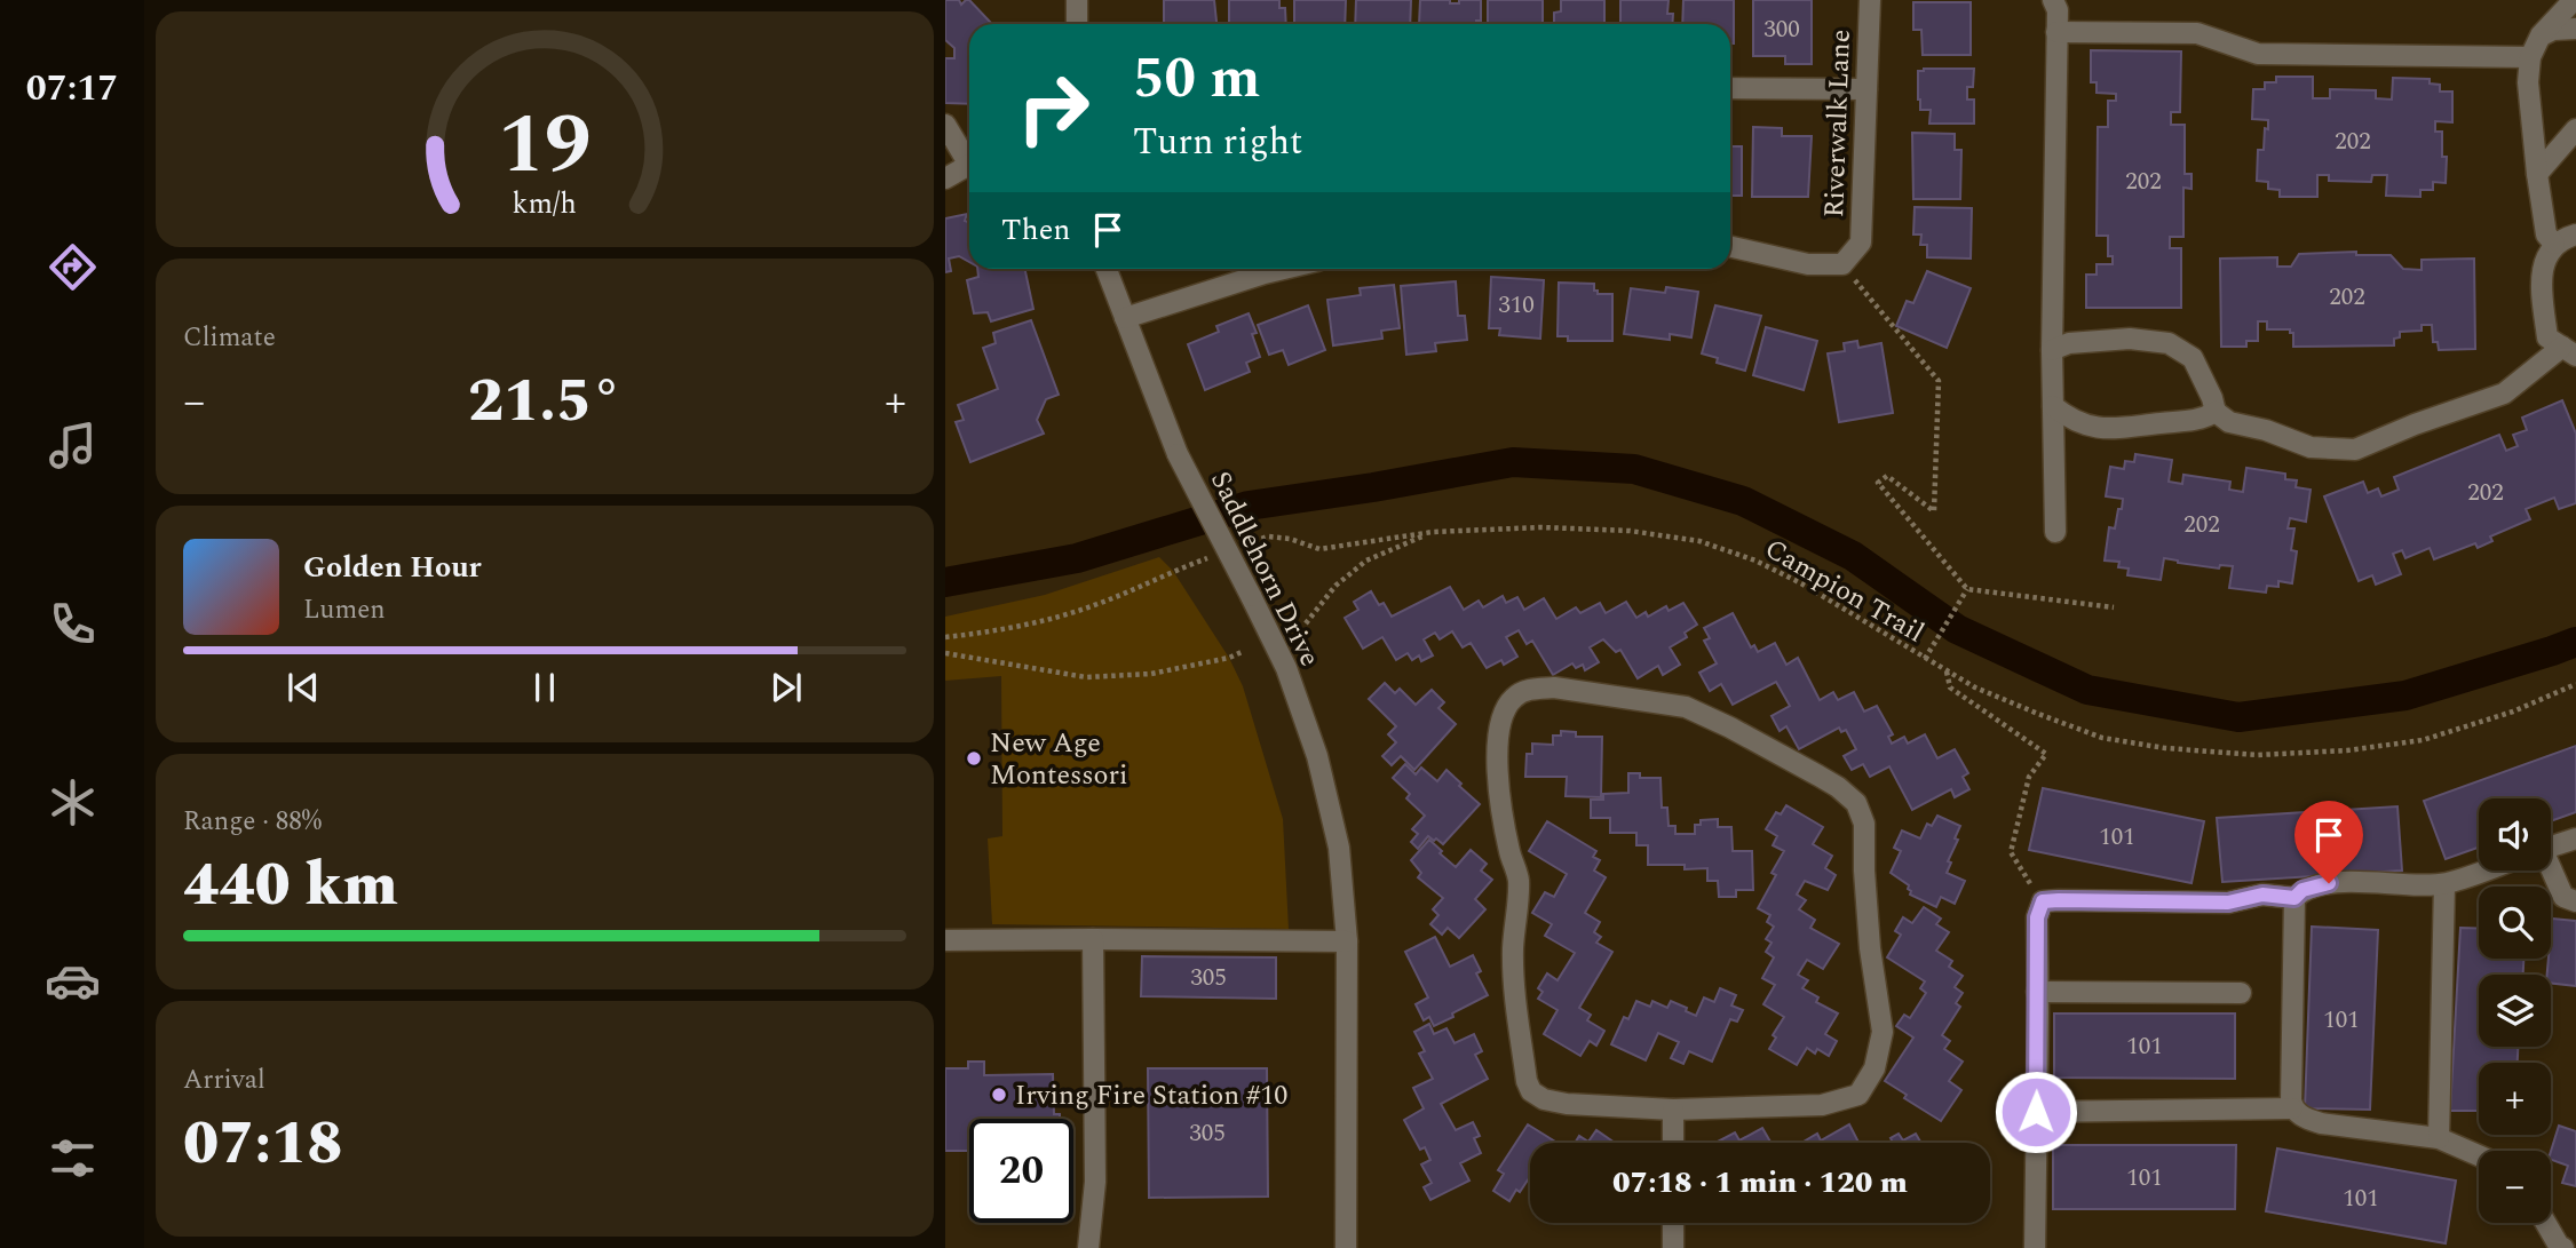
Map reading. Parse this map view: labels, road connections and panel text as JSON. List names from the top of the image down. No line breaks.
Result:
{"streets":{"street":["Riverwalk Lane","Saddlehorn Drive"],"path":["Campion Trail"]},"places":["New Age Montessori","Irving Fire Station #10"],"house_numbers":["300","202","202","202","310","202","202","101","305","101","101","305","101","101"],"page":{"tabs":"07:17","turn":["50 m","Turn right"],"then":"Then","tile":["Climate",["Range · 88%","440 km"],["Arrival","07:18"]],"heat":["−","21.5°","+"],"song":["Golden Hour","Lumen"],"map_buttons":["+","−"],"limit":"20","trip":"07:18 · 1 min · 120 m","gauge":["19","km/h"]}}
